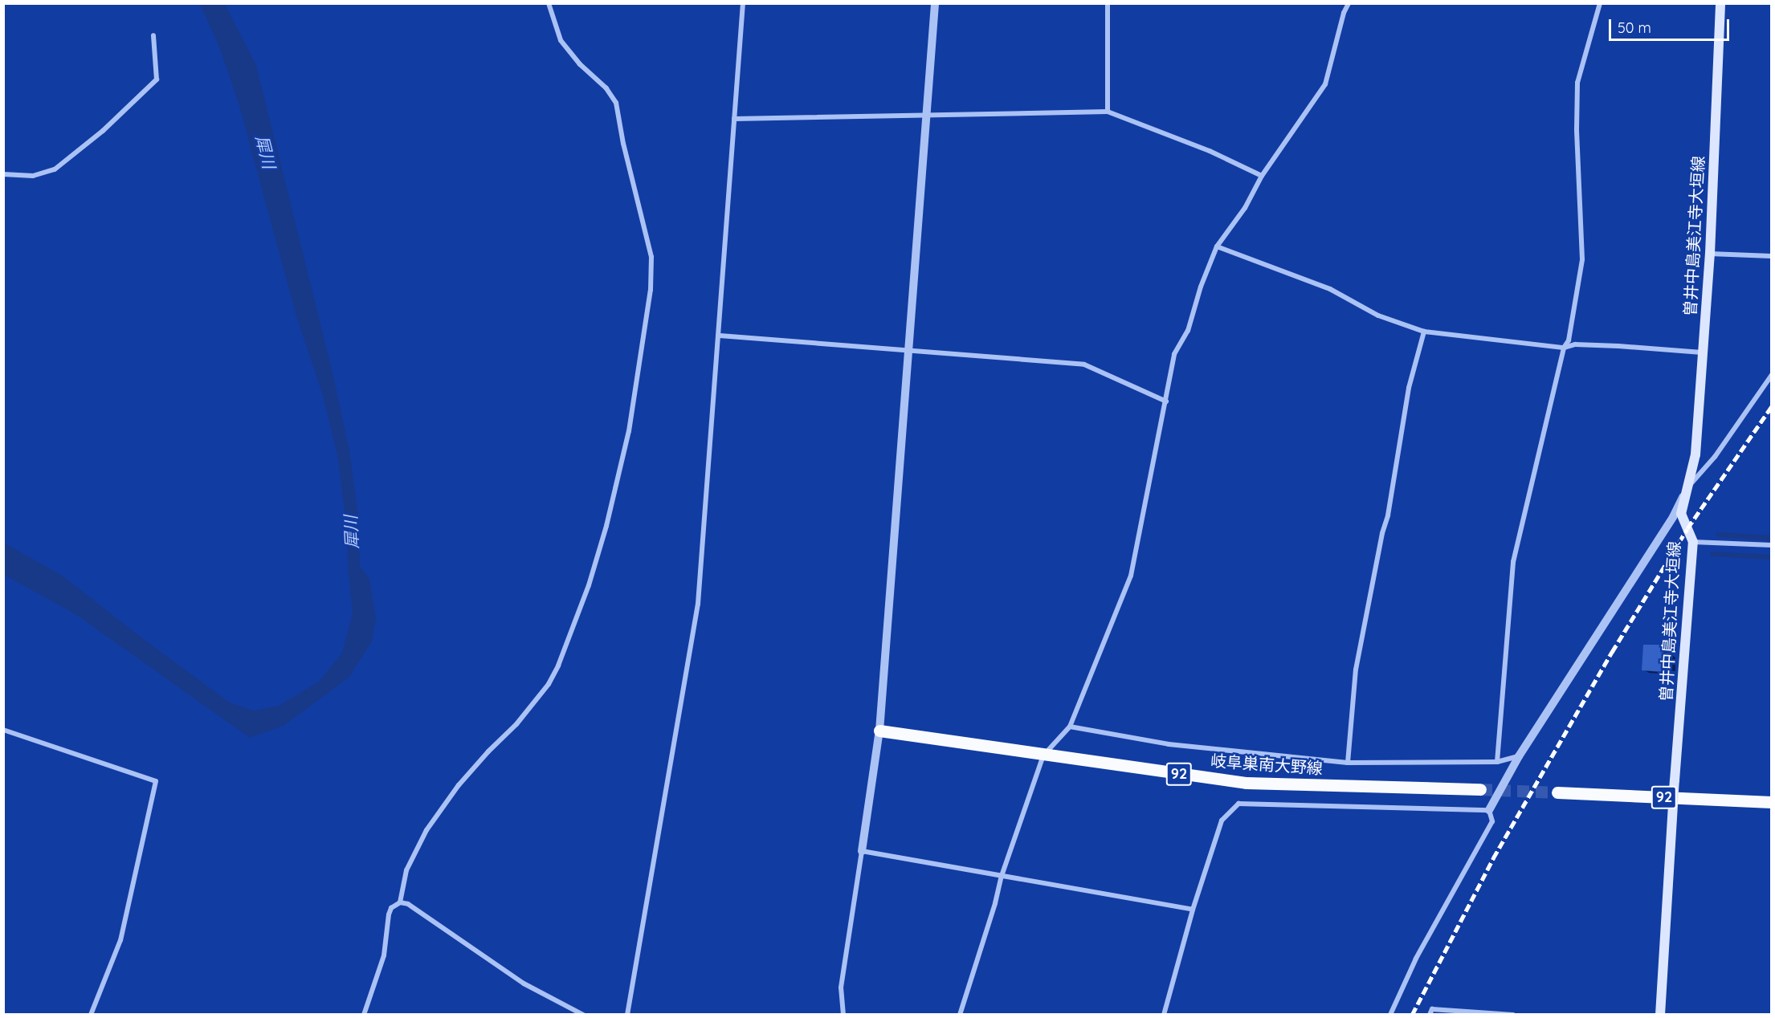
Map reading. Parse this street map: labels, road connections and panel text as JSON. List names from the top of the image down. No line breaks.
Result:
{"streets":{"main road":["曽井中島美江寺大垣線","岐阜巣南大野線","92"]},"water":["犀川"],"scale_bar":"50 m"}
